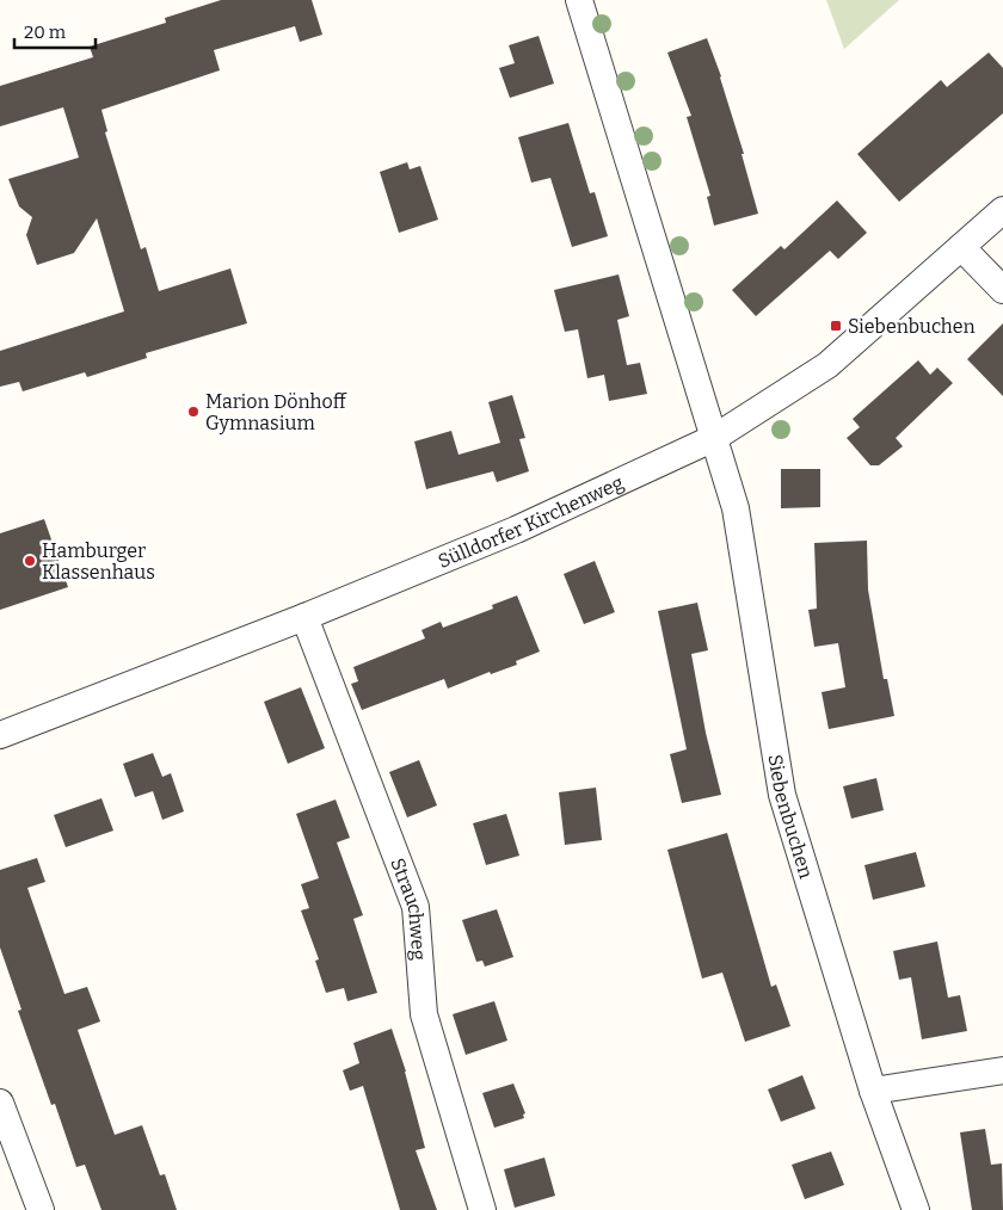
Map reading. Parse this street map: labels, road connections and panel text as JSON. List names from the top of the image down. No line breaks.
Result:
{"streets":{"street":["Sülldorfer Kirchenweg","Siebenbuchen","Strauchweg"]},"crossings":[["Sülldorfer Kirchenweg","Siebenbuchen"],["Sülldorfer Kirchenweg","Strauchweg"]],"places":{"transit":["Siebenbuchen"],"other":["Marion Dönhoff Gymnasium","Hamburger Klassenhaus"]},"scale_bar":"20 m"}
